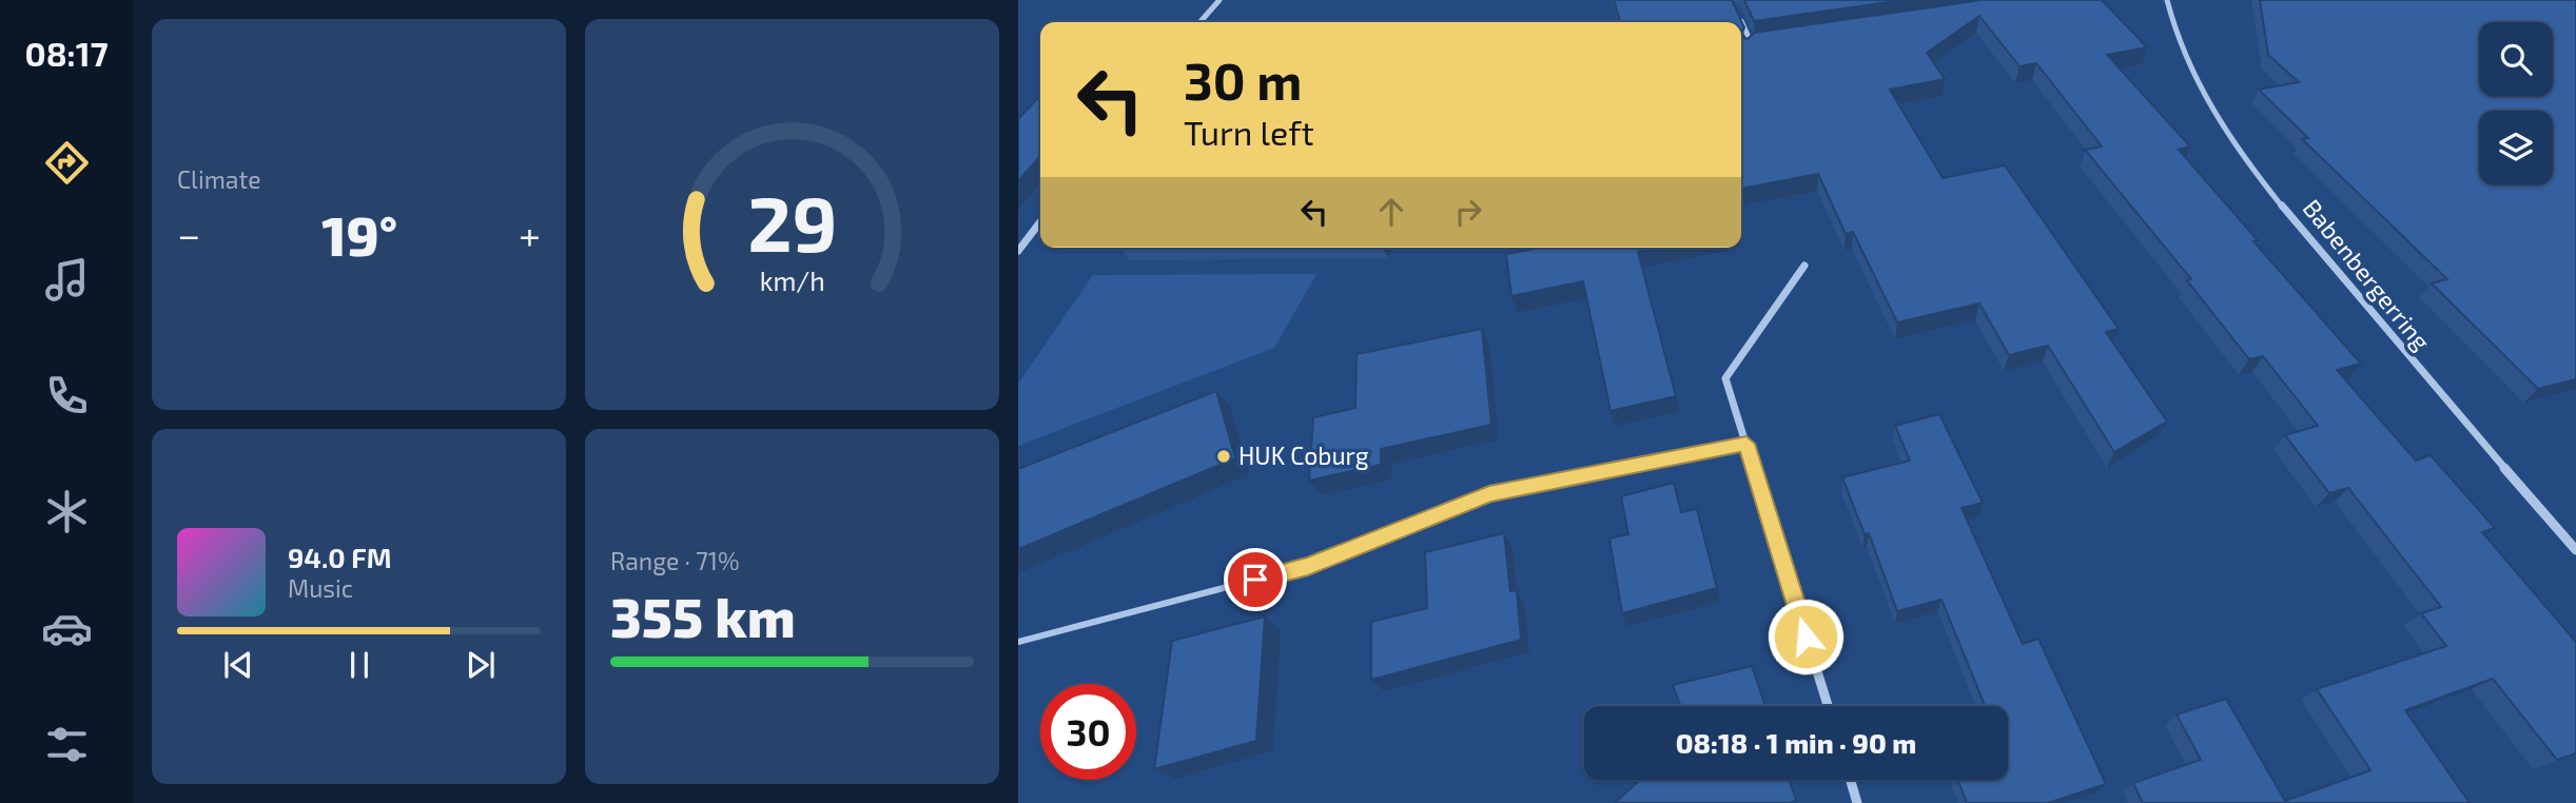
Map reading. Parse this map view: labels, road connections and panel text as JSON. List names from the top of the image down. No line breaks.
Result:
{"streets":{"street":["Babenbergerring"]},"places":["HUK Coburg"],"page":{"tabs":"08:17","tile":["Climate",["Range · 71%","355 km"]],"turn":["30 m","Turn left"],"heat":["−","19°","+"],"song":["94.0 FM","Music"],"limit":"30","trip":"08:18 · 1 min · 90 m","gauge":["29","km/h"]}}
